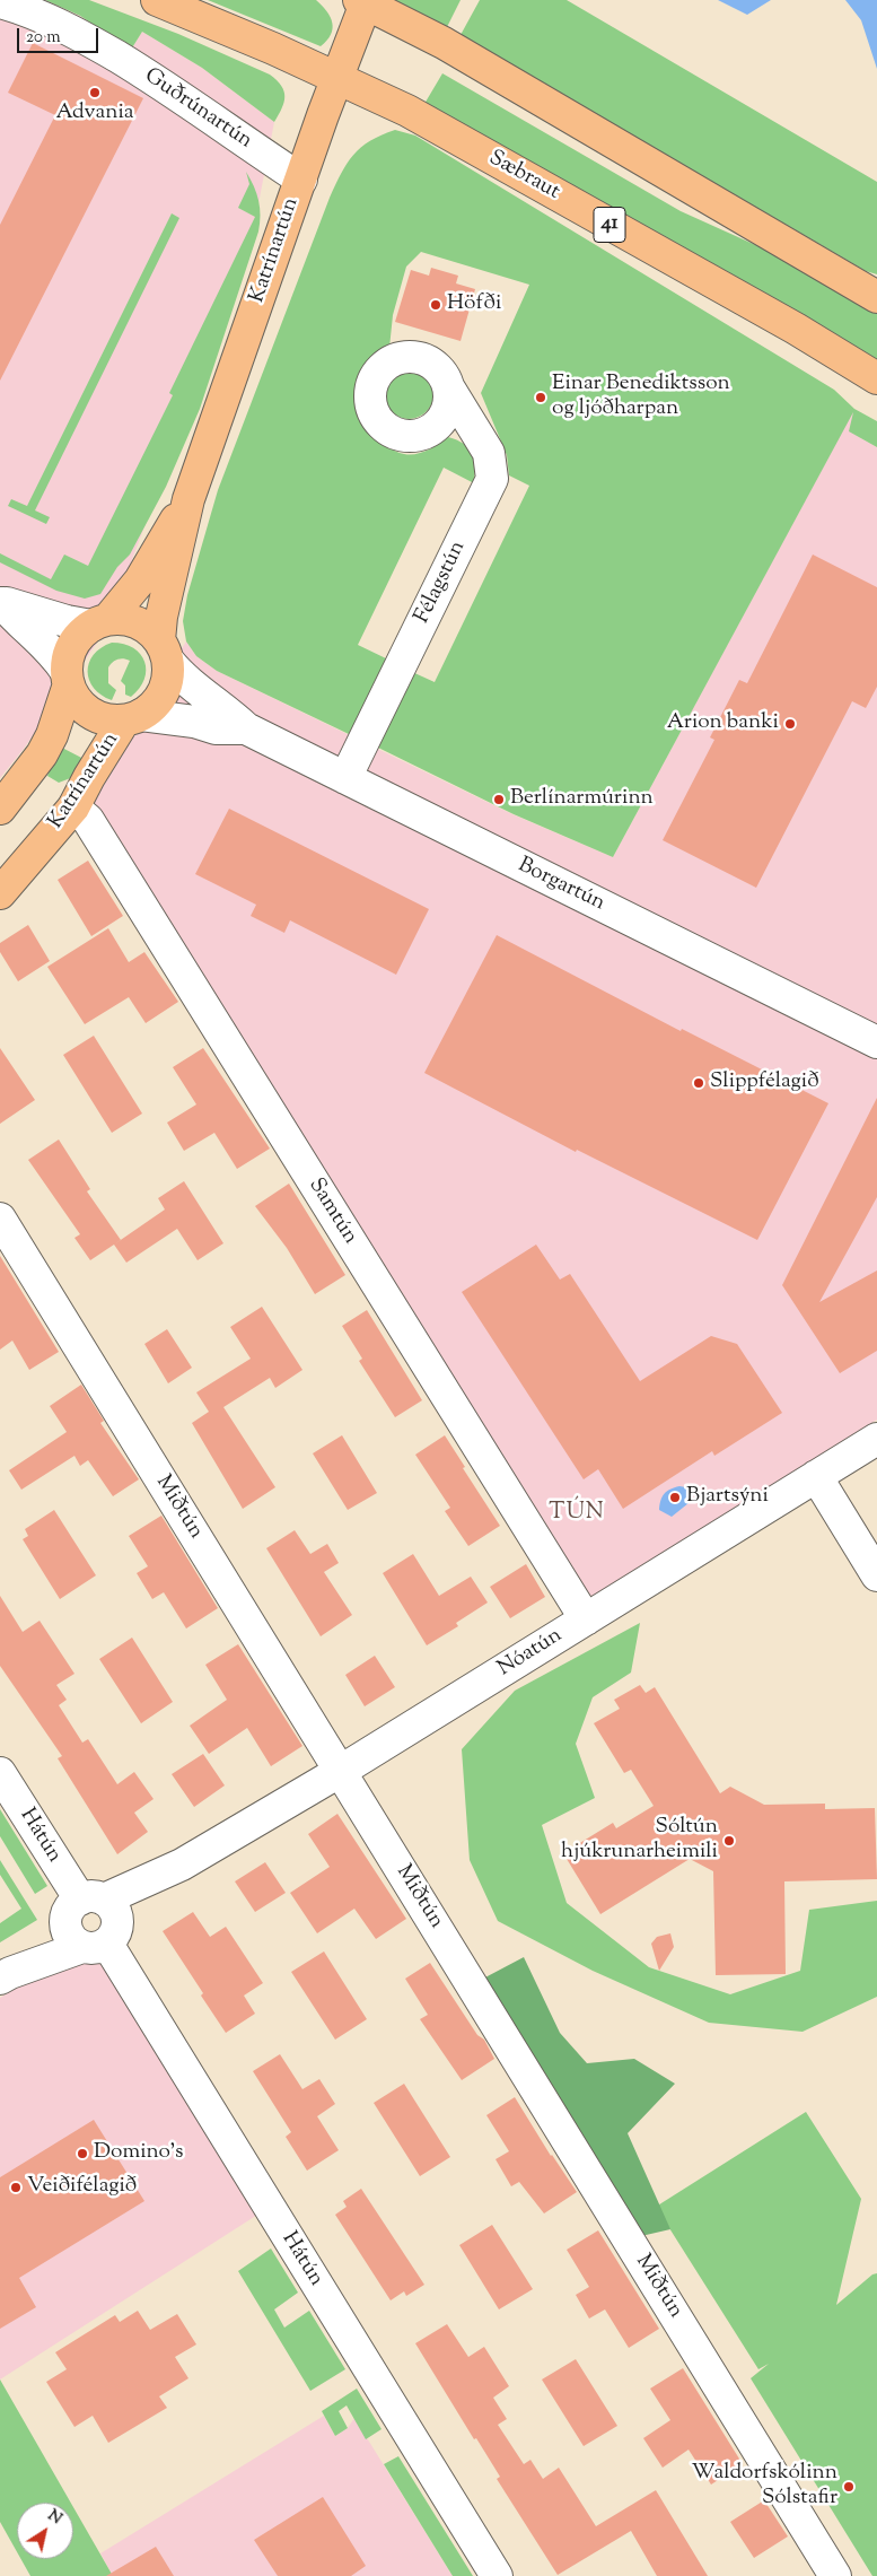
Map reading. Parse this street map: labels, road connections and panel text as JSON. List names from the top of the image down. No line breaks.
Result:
{"streets":{"main road":["Sæbraut","41","Katrínartún","Borgartún"],"street":["Guðrúnartún","Félagstún","Samtún","Miðtún","Nóatún","Hátún"]},"crossings":[["Guðrúnartún","Katrínartún"],["Sæbraut","Katrínartún"],["Katrínartún","Borgartún"],["Katrínartún","Samtún"],["Félagstún","Borgartún"],["Samtún","Nóatún"],["Miðtún","Nóatún"],["Nóatún","Hátún"]],"districts":["TÚN"],"places":["Advania","Höfði","Einar Benediktsson og ljóðharpan","Arion banki","Berlínarmúrinn","Slippfélagið","Bjartsýni","Sóltún hjúkrunarheimili","Domino's","Veiðifélagið","Waldorfskólinn Sólstafir"],"scale_bar":"20 m","north":"top right"}
